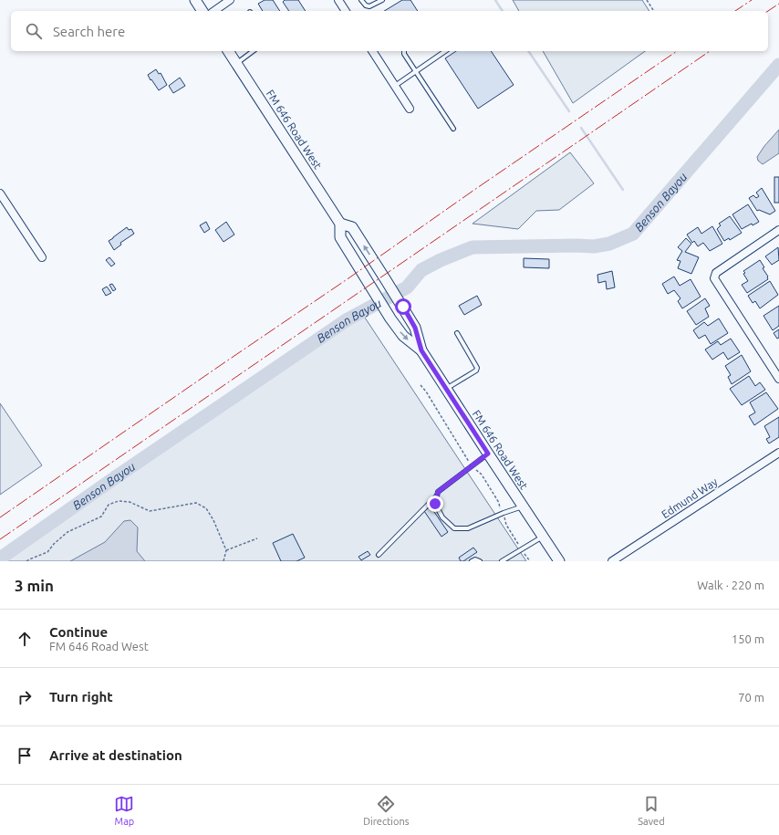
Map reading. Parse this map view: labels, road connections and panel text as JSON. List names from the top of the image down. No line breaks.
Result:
{"streets":{"main road":["FM 646 Road West"],"street":["Edmund Way"]},"water":["Benson Bayou"],"page":{"search":"Search here","heading":["3 min","Walk · 220 m"],"list":[["Continue","FM 646 Road West","150 m"],["Turn right","70 m"],"Arrive at destination"],"nav":["Map","Directions","Saved"]}}
